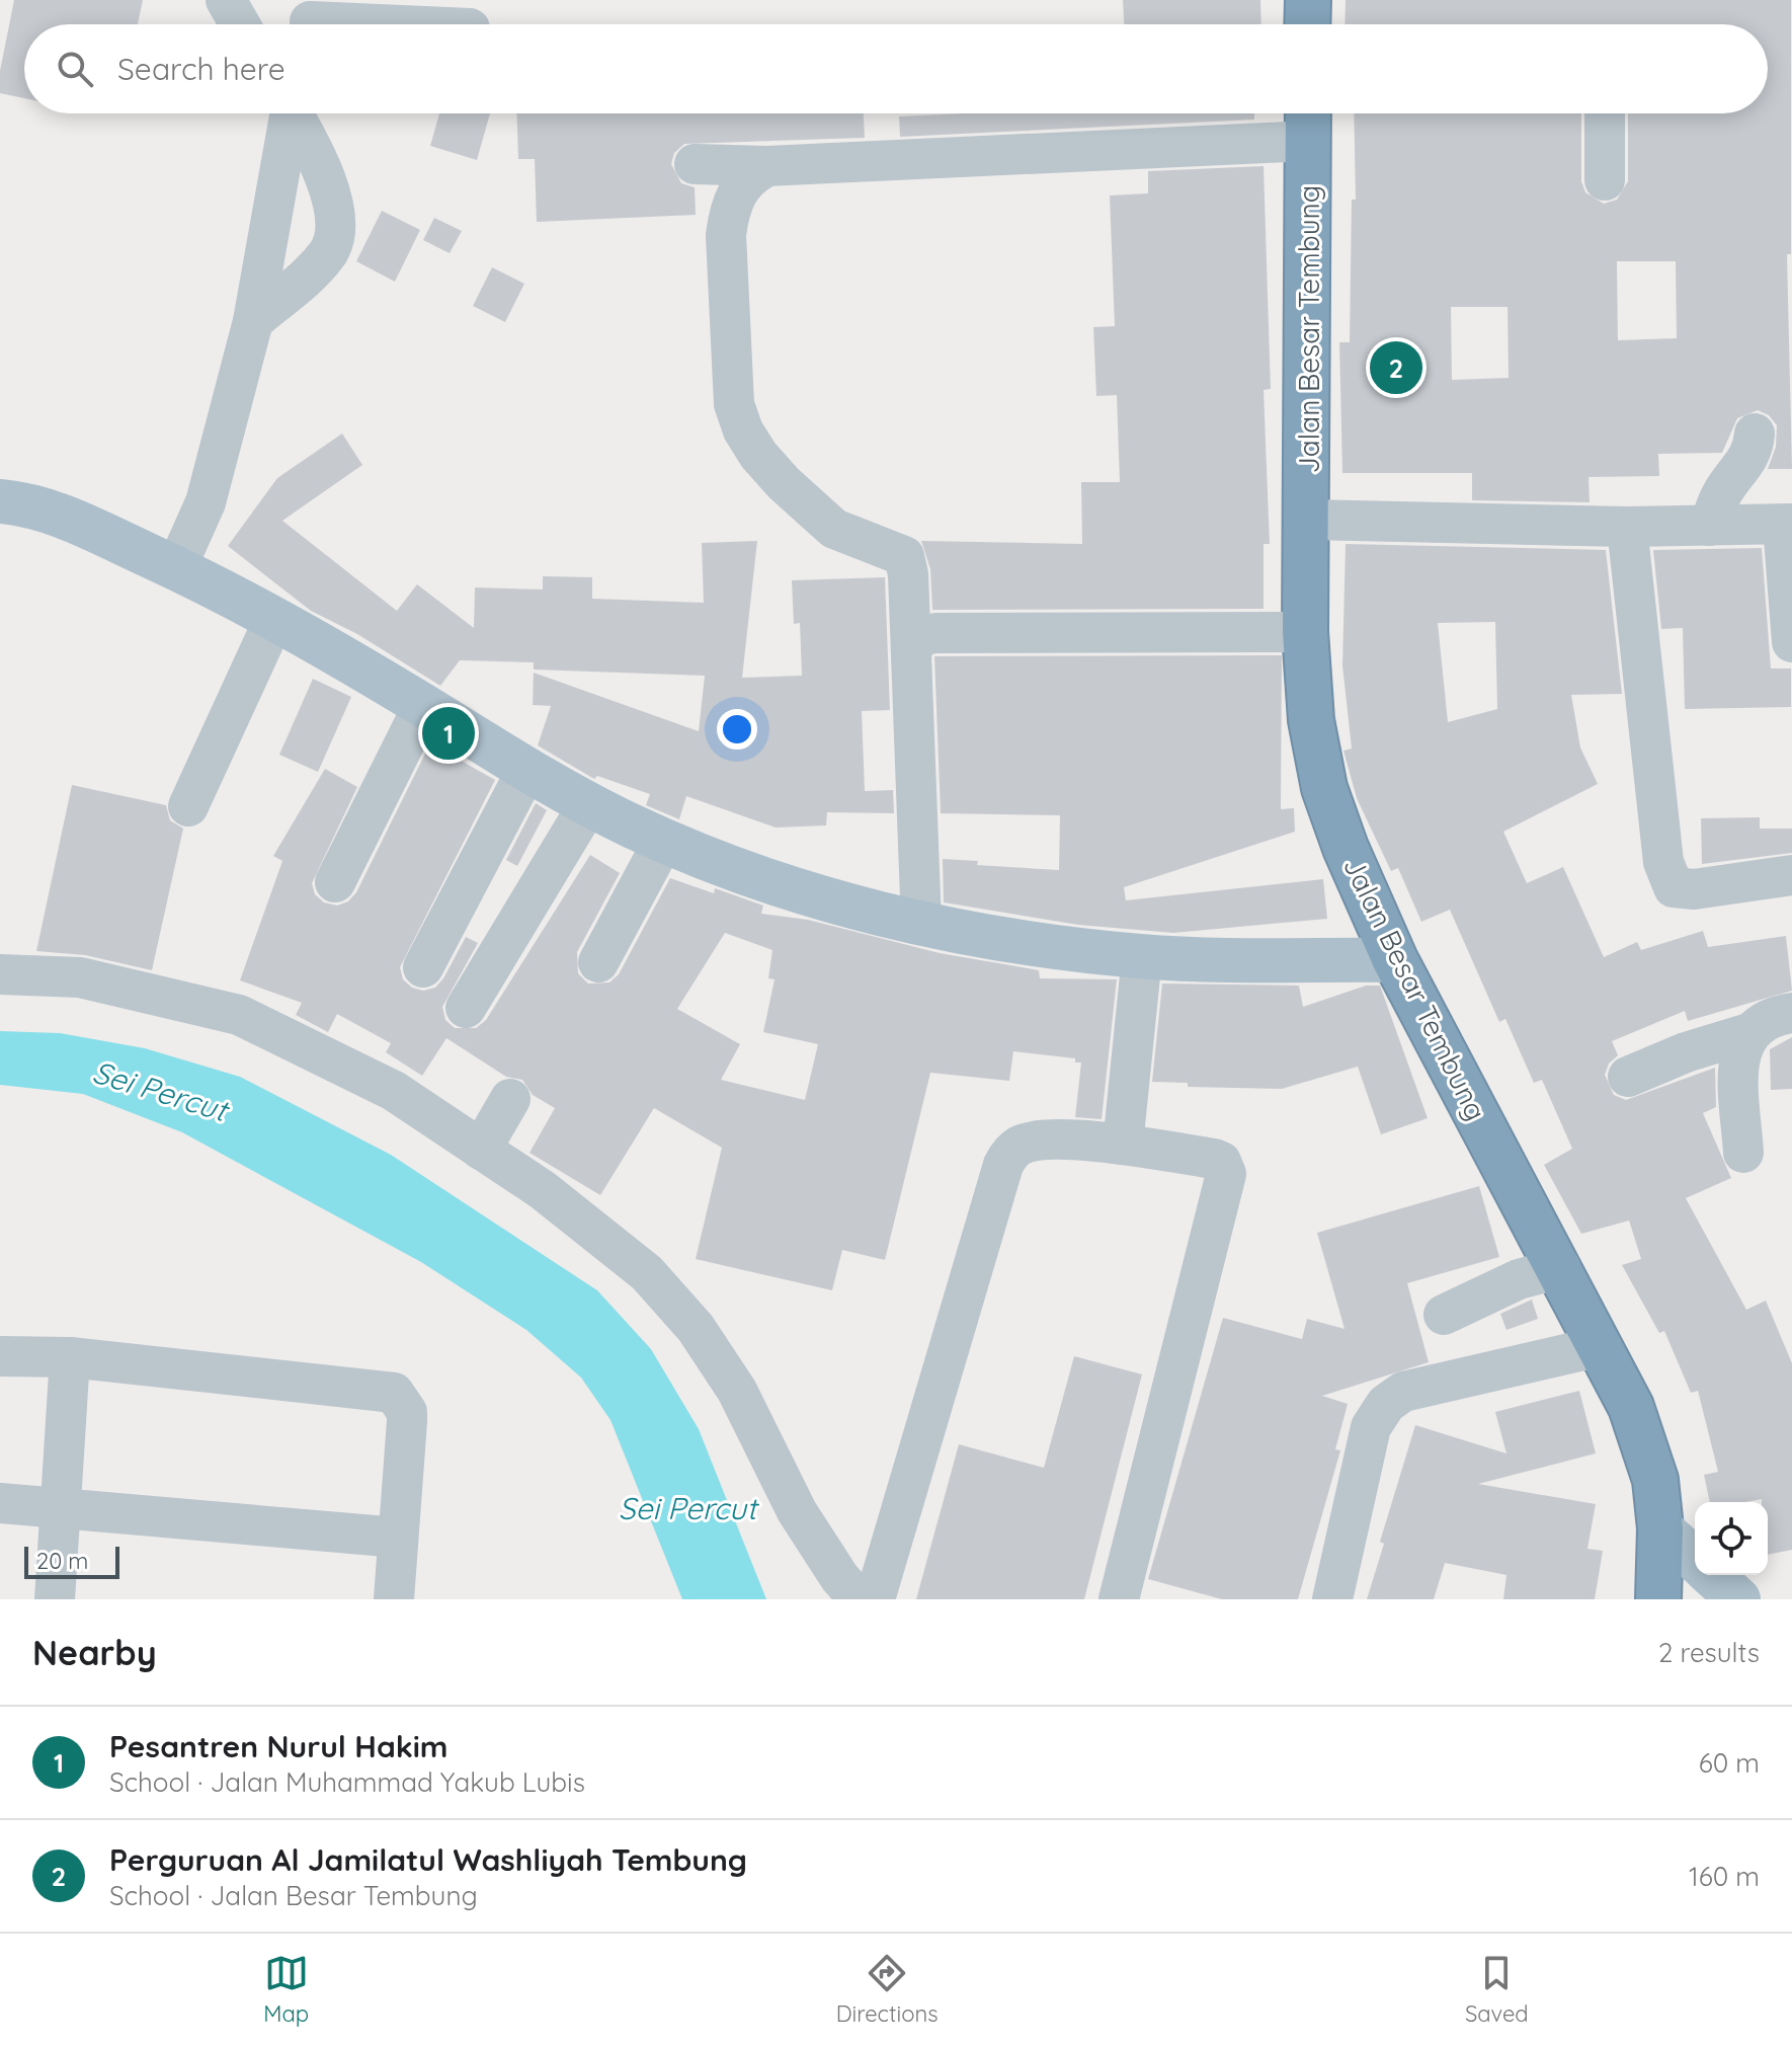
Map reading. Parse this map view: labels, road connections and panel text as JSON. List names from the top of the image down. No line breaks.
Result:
{"streets":{"highway":["Jalan Besar Tembung"]},"water":["Sei Percut"],"scale_bar":"20 m","page":{"search":"Search here","pins":["2","1"],"scale":"20 m","heading":["Nearby","2 results"],"list":[{"mark":"1","name":"Pesantren Nurul Hakim","note":"School · Jalan Muhammad Yakub Lubis","value":"60 m"},{"mark":"2","name":"Perguruan Al Jamilatul Washliyah Tembung","note":"School · Jalan Besar Tembung","value":"160 m"}],"nav":["Map","Directions","Saved"]}}
